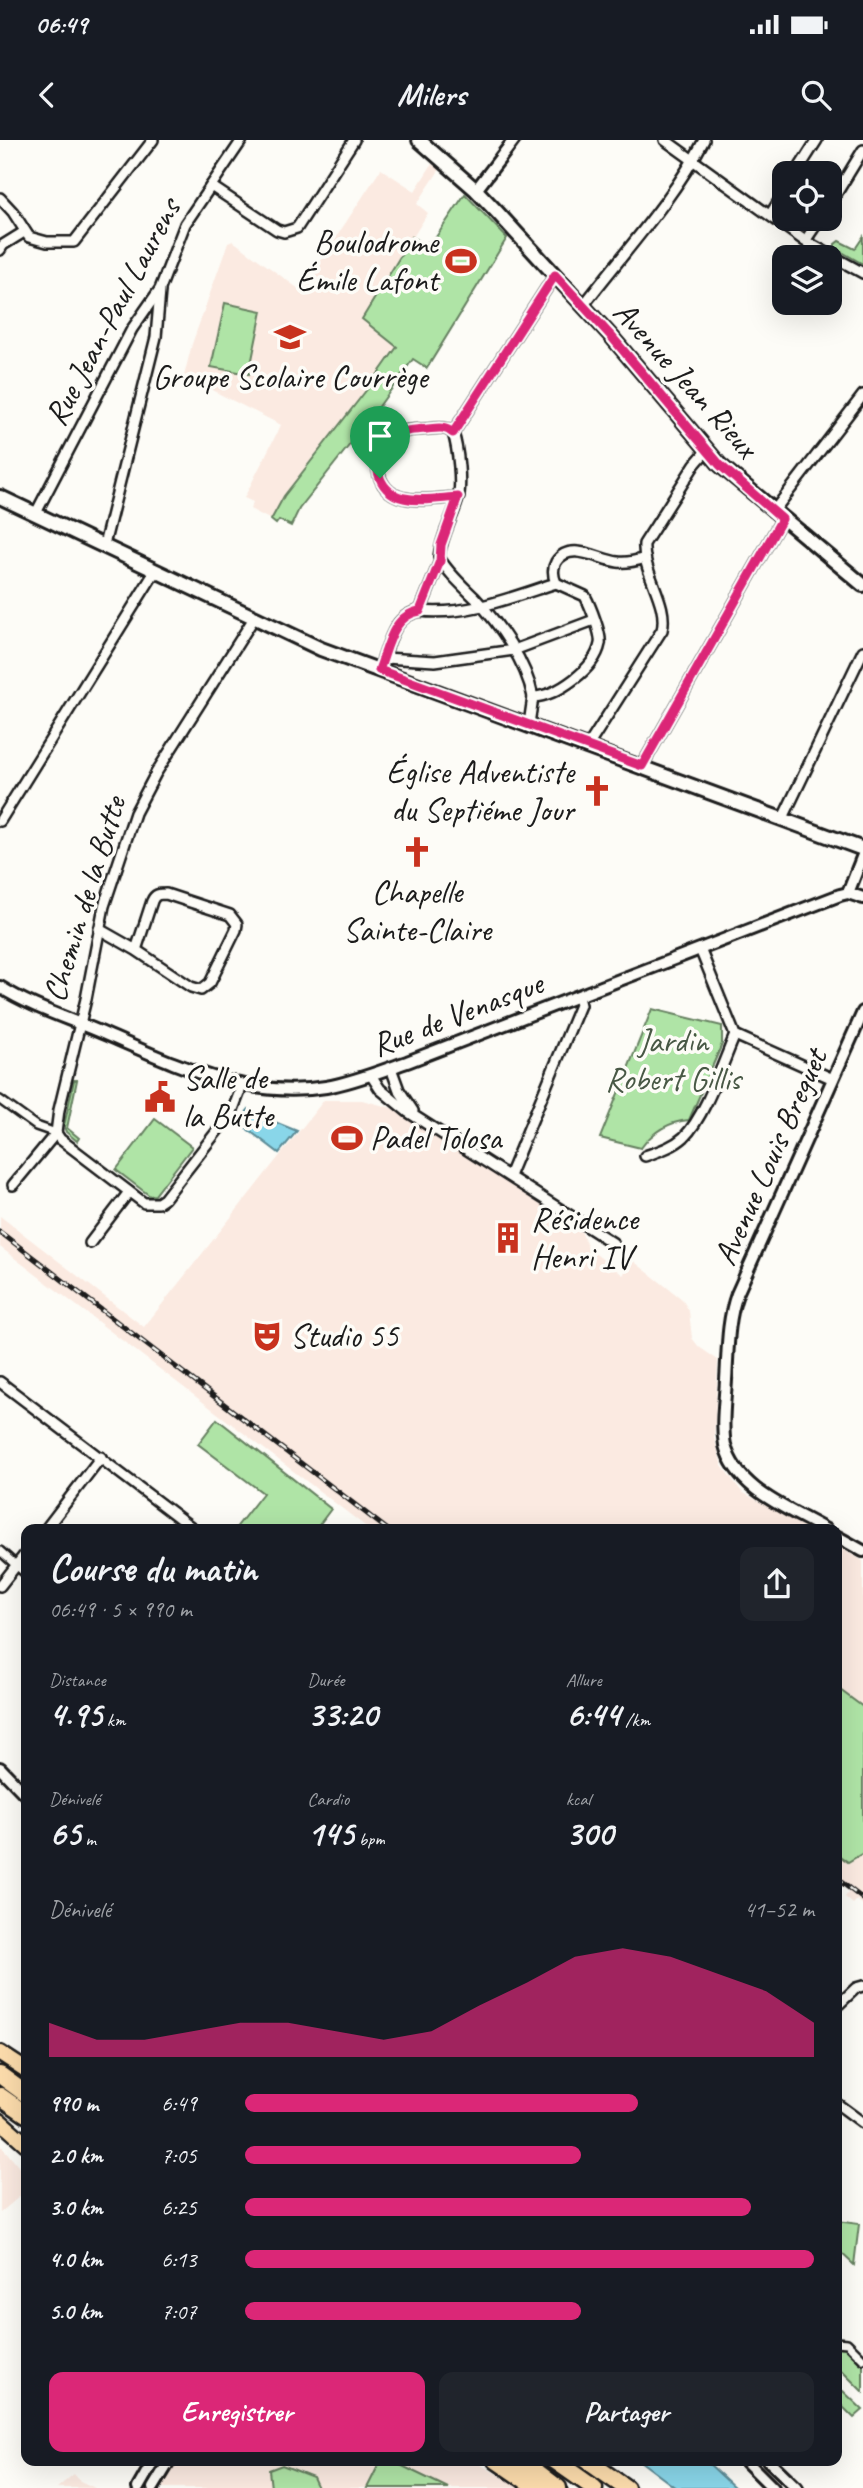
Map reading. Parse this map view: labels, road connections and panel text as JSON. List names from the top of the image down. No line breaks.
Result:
{"streets":{"main road":["Avenue Jean Rieux"],"street":["Rue Jean-Paul Laurens","Chemin de la Butte","Rue de Venasque","Avenue Louis Breguet"]},"crossings":[["Chemin de la Butte","Rue de Venasque"]],"parks":["Jardin Robert Gillis"],"places":{"sports":["Boulodrome Émile Lafont","Padel Tolosa"],"school or university":["Groupe Scolaire Courrège"],"church":["Église Adventiste du Septiéme Jour","Chapelle Sainte-Claire"],"public building":["Salle de la Butte"],"building":["Résidence Henri IV"],"theatre":["Studio 55"]},"page":{"status":"06:49","header":"Milers","heading":["Course du matin","06:49 · 5 × 990 m"],"stats":[["Distance","4.95 km"],["Durée","33:20"],["Allure","6:44 /km"],["Dénivelé","65 m"],["Cardio","145 bpm"],["kcal","300"]],"chart":["Dénivelé","41–52 m"],"list":[{"name":"990 m","note":"6:49"},{"name":"2.0 km","note":"7:05"},{"name":"3.0 km","note":"6:25"},{"name":"4.0 km","note":"6:13"},{"name":"5.0 km","note":"7:07"}],"buttons":["Enregistrer","Partager"]}}
